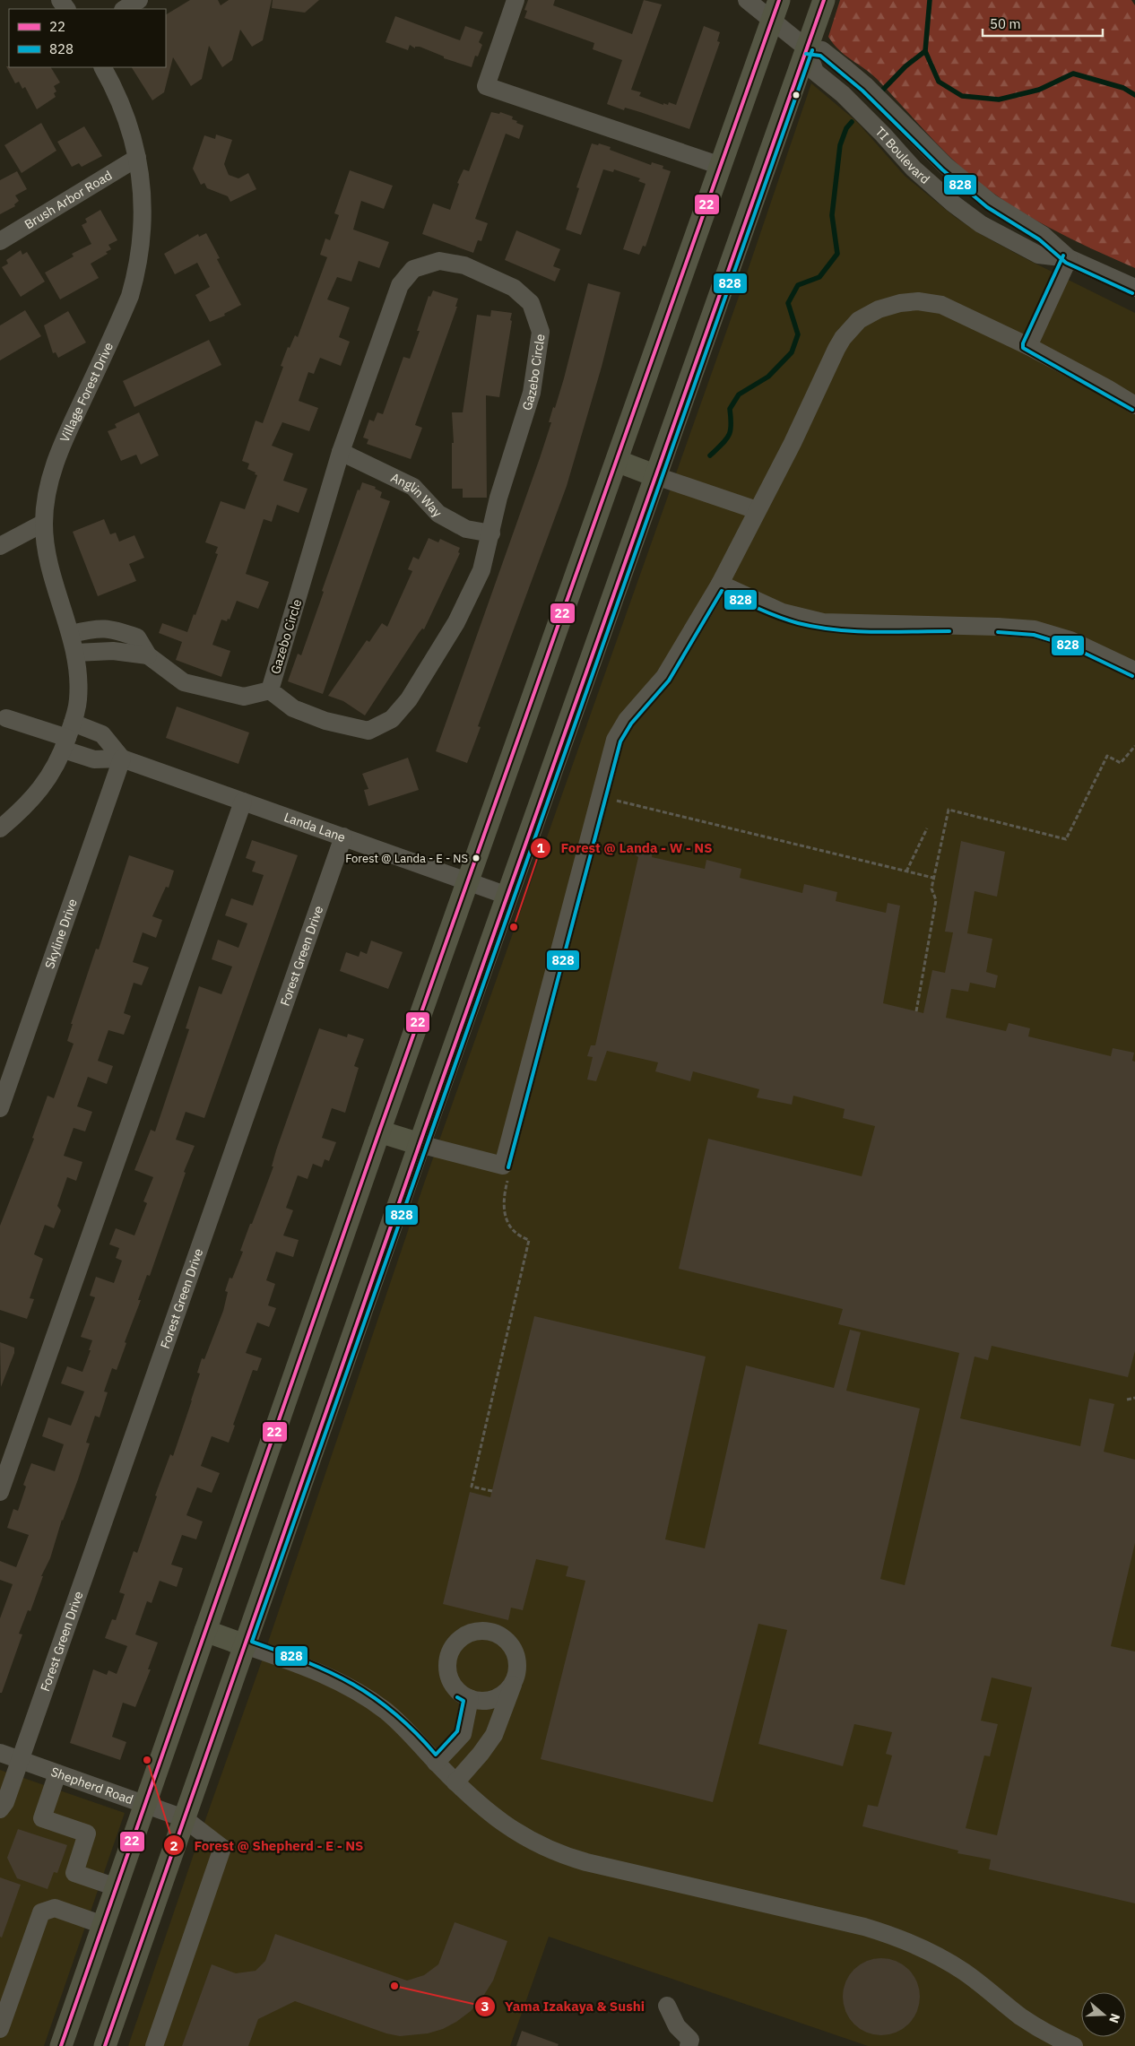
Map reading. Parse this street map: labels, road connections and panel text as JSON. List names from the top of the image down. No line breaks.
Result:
{"streets":{"street":["TI Boulevard","Brush Arbor Road","Gazebo Circle","Village Forest Drive","Anglin Way","Landa Lane","Skyline Drive","Forest Green Drive","Shepherd Road"]},"crossings":[["Brush Arbor Road","Village Forest Drive"],["Gazebo Circle","Village Forest Drive"],["Gazebo Circle","Anglin Way"],["Landa Lane","Skyline Drive"],["Landa Lane","Forest Green Drive"],["Forest Green Drive","Shepherd Road"]],"places":["Forest @ Landa - E - NS","Forest @ Landa - W - NS","Forest @ Shepherd - E - NS","Yama Izakaya & Sushi"],"lines":["transit line 22","transit line 828"],"legend":["22","828"],"scale_bar":"50 m","north":"right"}
